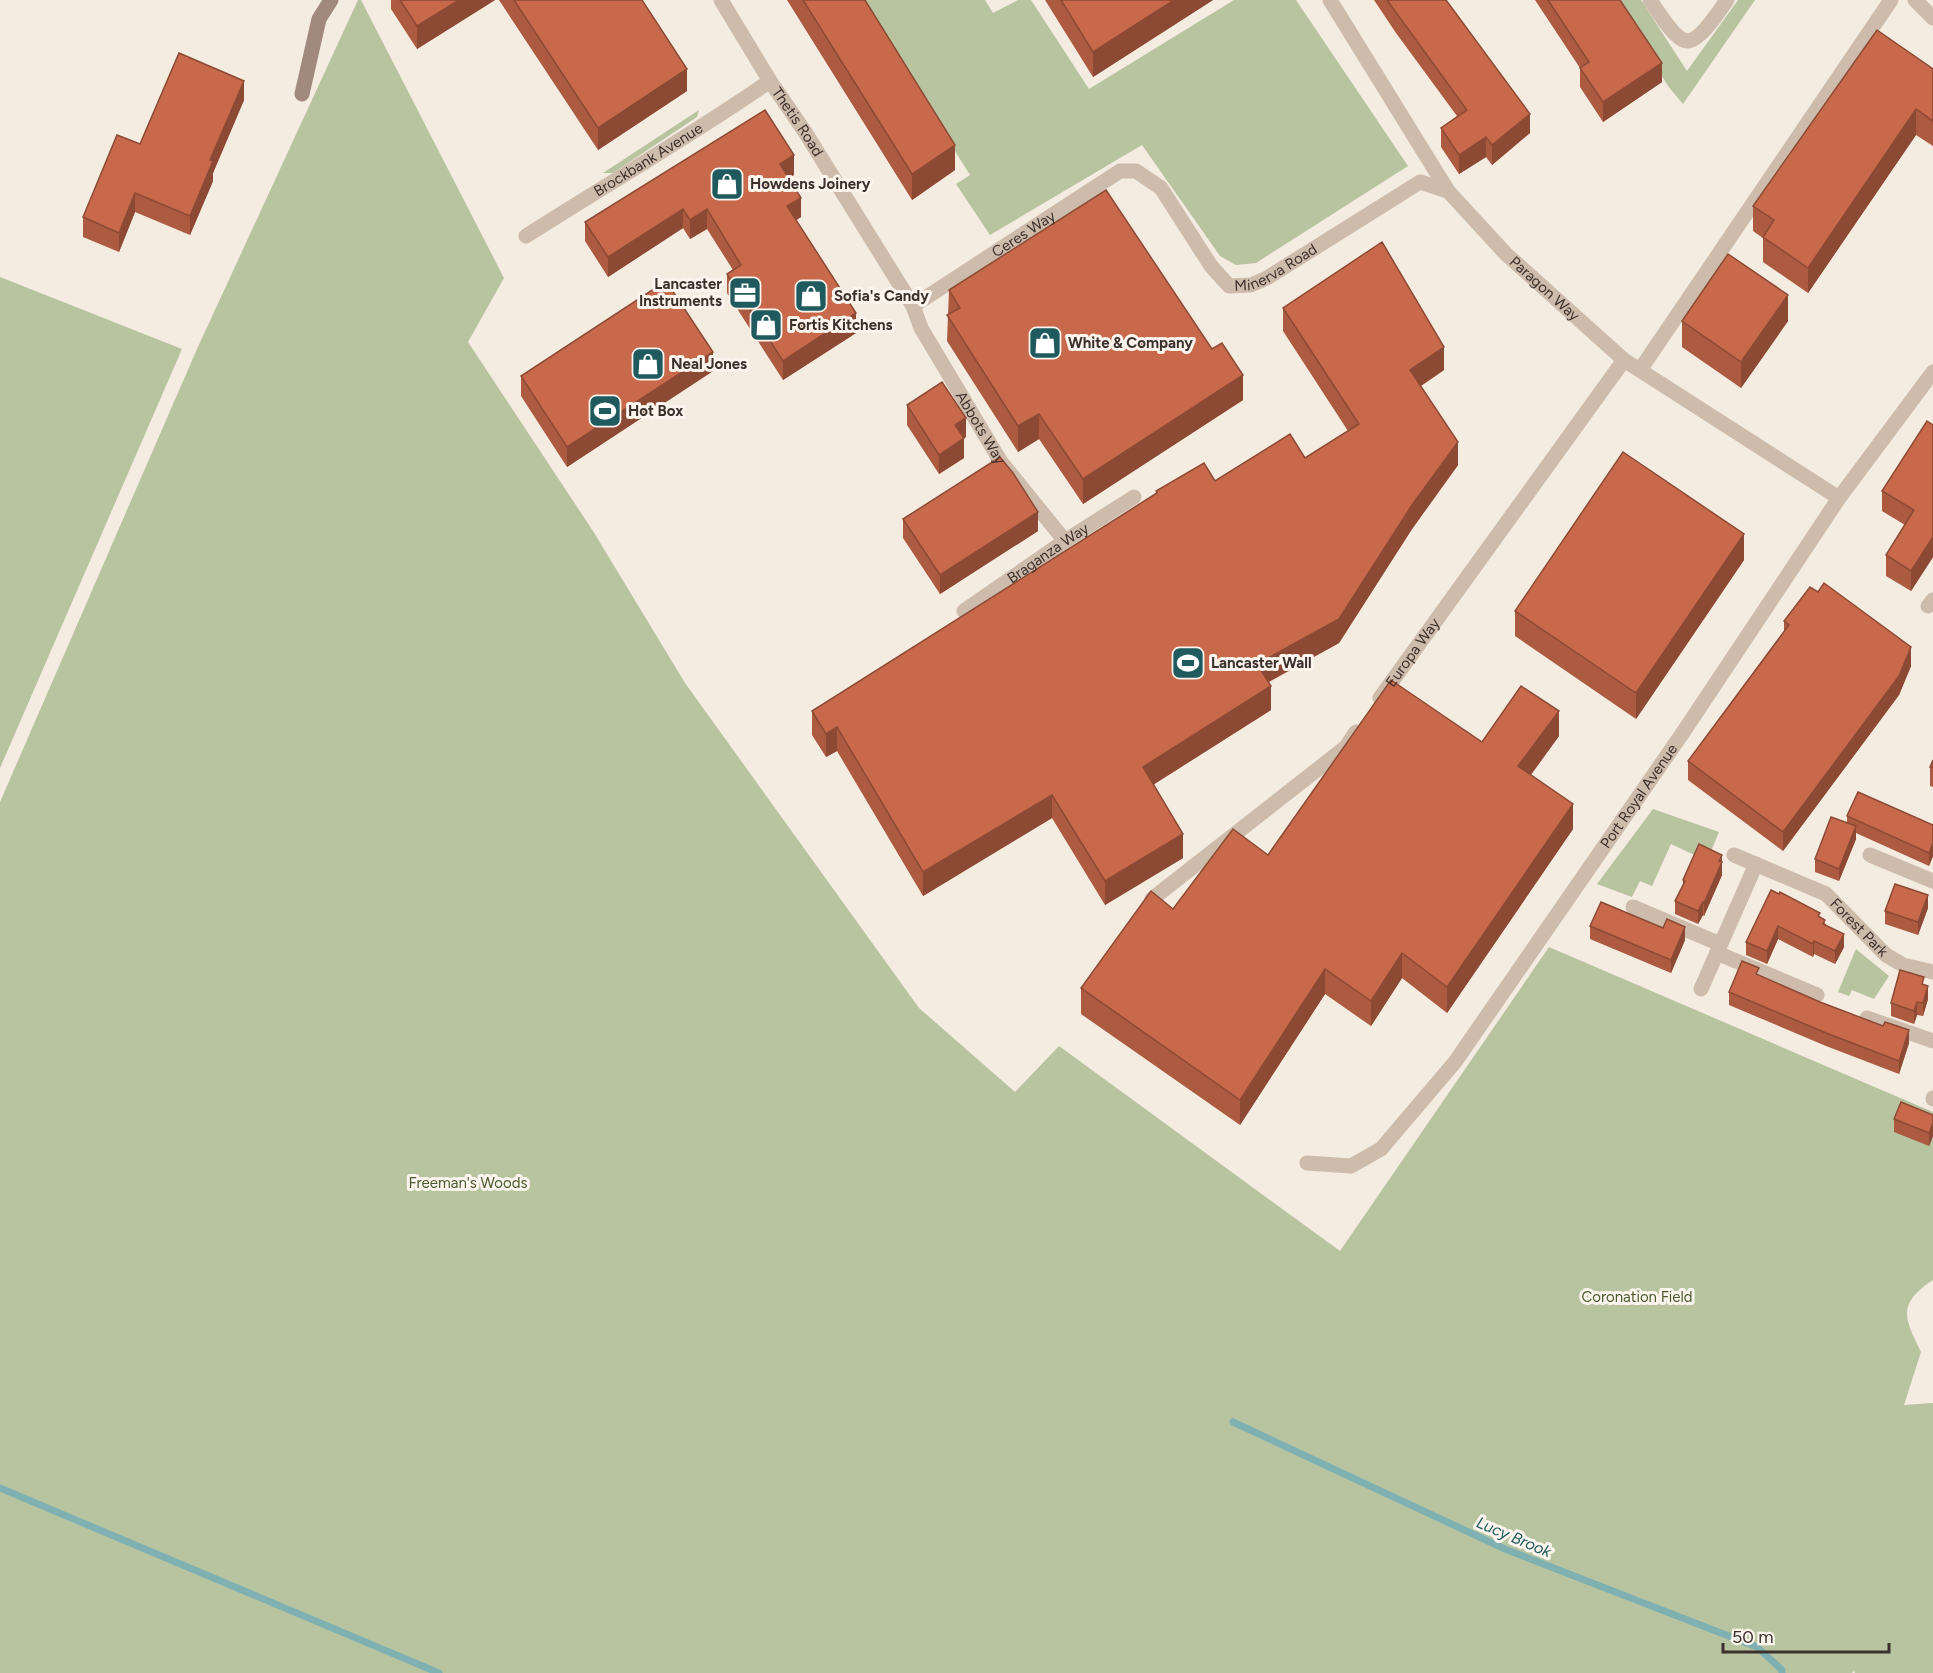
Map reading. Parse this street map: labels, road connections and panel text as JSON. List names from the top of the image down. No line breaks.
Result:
{"streets":{"street":["Thetis Road","Brockbank Avenue","Ceres Way","Minerva Road","Paragon Way","Abbots Way","Braganza Way","Europa Way","Port Royal Avenue","Forest Park"]},"crossings":[["Thetis Road","Brockbank Avenue"],["Thetis Road","Ceres Way"],["Thetis Road","Abbots Way"],["Ceres Way","Minerva Road"],["Ceres Way","Abbots Way"],["Minerva Road","Paragon Way"],["Paragon Way","Europa Way"],["Paragon Way","Port Royal Avenue"],["Abbots Way","Braganza Way"]],"water":["Lucy Brook"],"parks":["Freeman's Woods","Coronation Field"],"places":{"shop":["Howdens Joinery","Sofia's Candy","Fortis Kitchens","White & Company","Neal Jones"],"office":["Lancaster Instruments"],"sports":["Hot Box","Lancaster Wall"]},"scale_bar":"50 m"}
